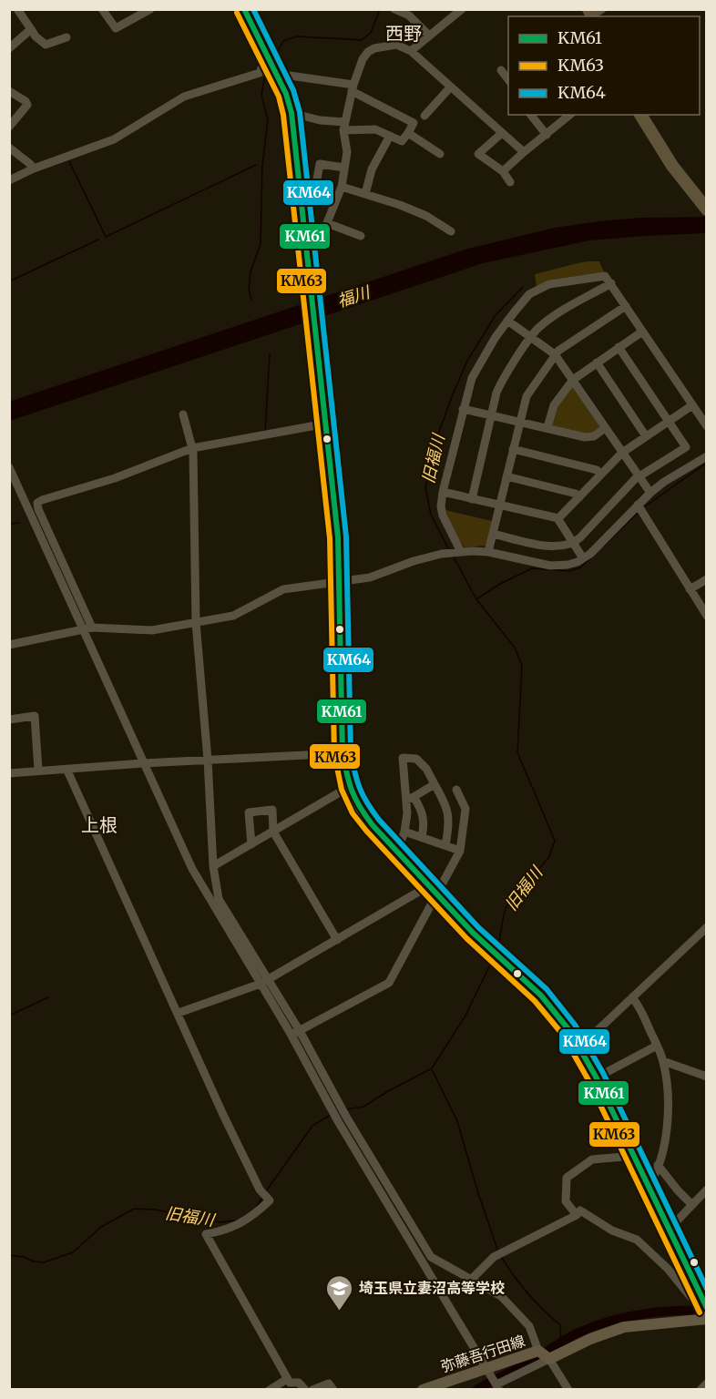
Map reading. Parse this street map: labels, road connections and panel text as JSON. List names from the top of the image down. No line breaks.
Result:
{"streets":{"main road":["弥藤吾行田線"]},"districts":["西野","上根"],"water":["福川","旧福川"],"places":{"school or university":["埼玉県立妻沼高等学校"]},"lines":["transit line KM61","transit line KM64","transit line KM63"],"legend":["KM61","KM63","KM64"]}
